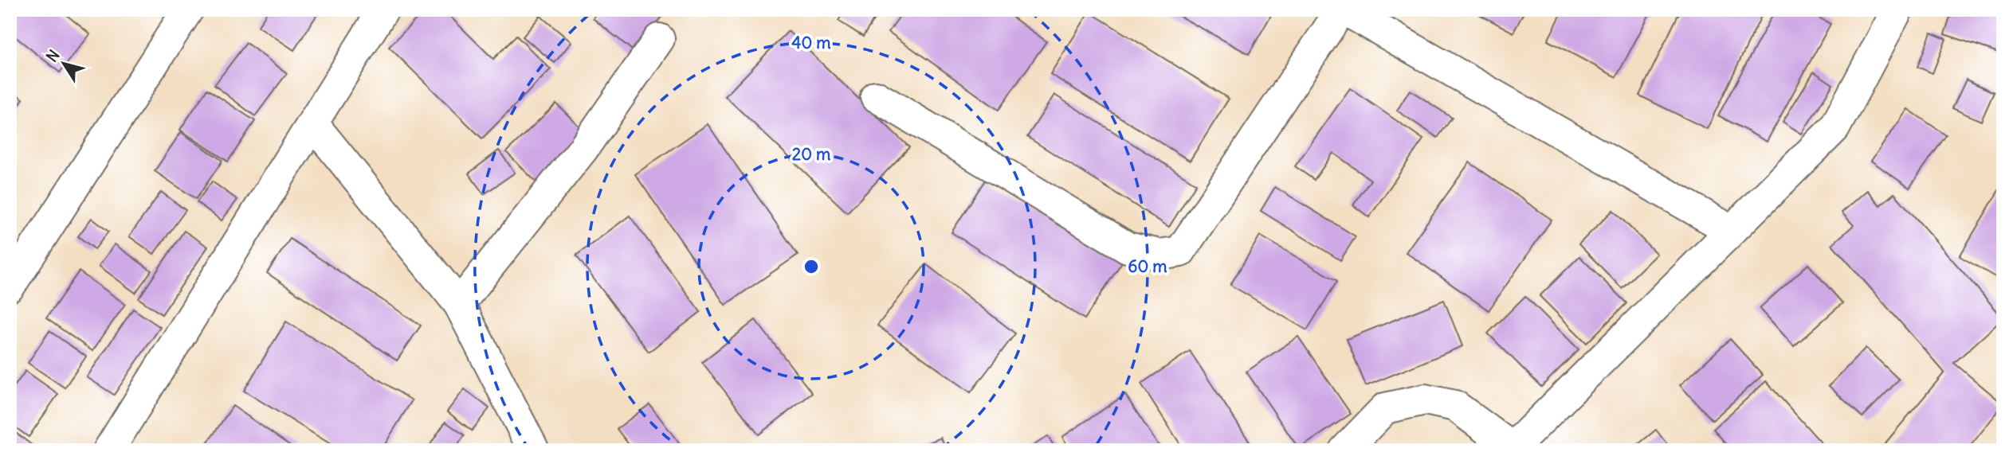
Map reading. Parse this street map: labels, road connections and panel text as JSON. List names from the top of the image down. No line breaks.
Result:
{"north":"top left","rings":["40 m","20 m","60 m"]}
